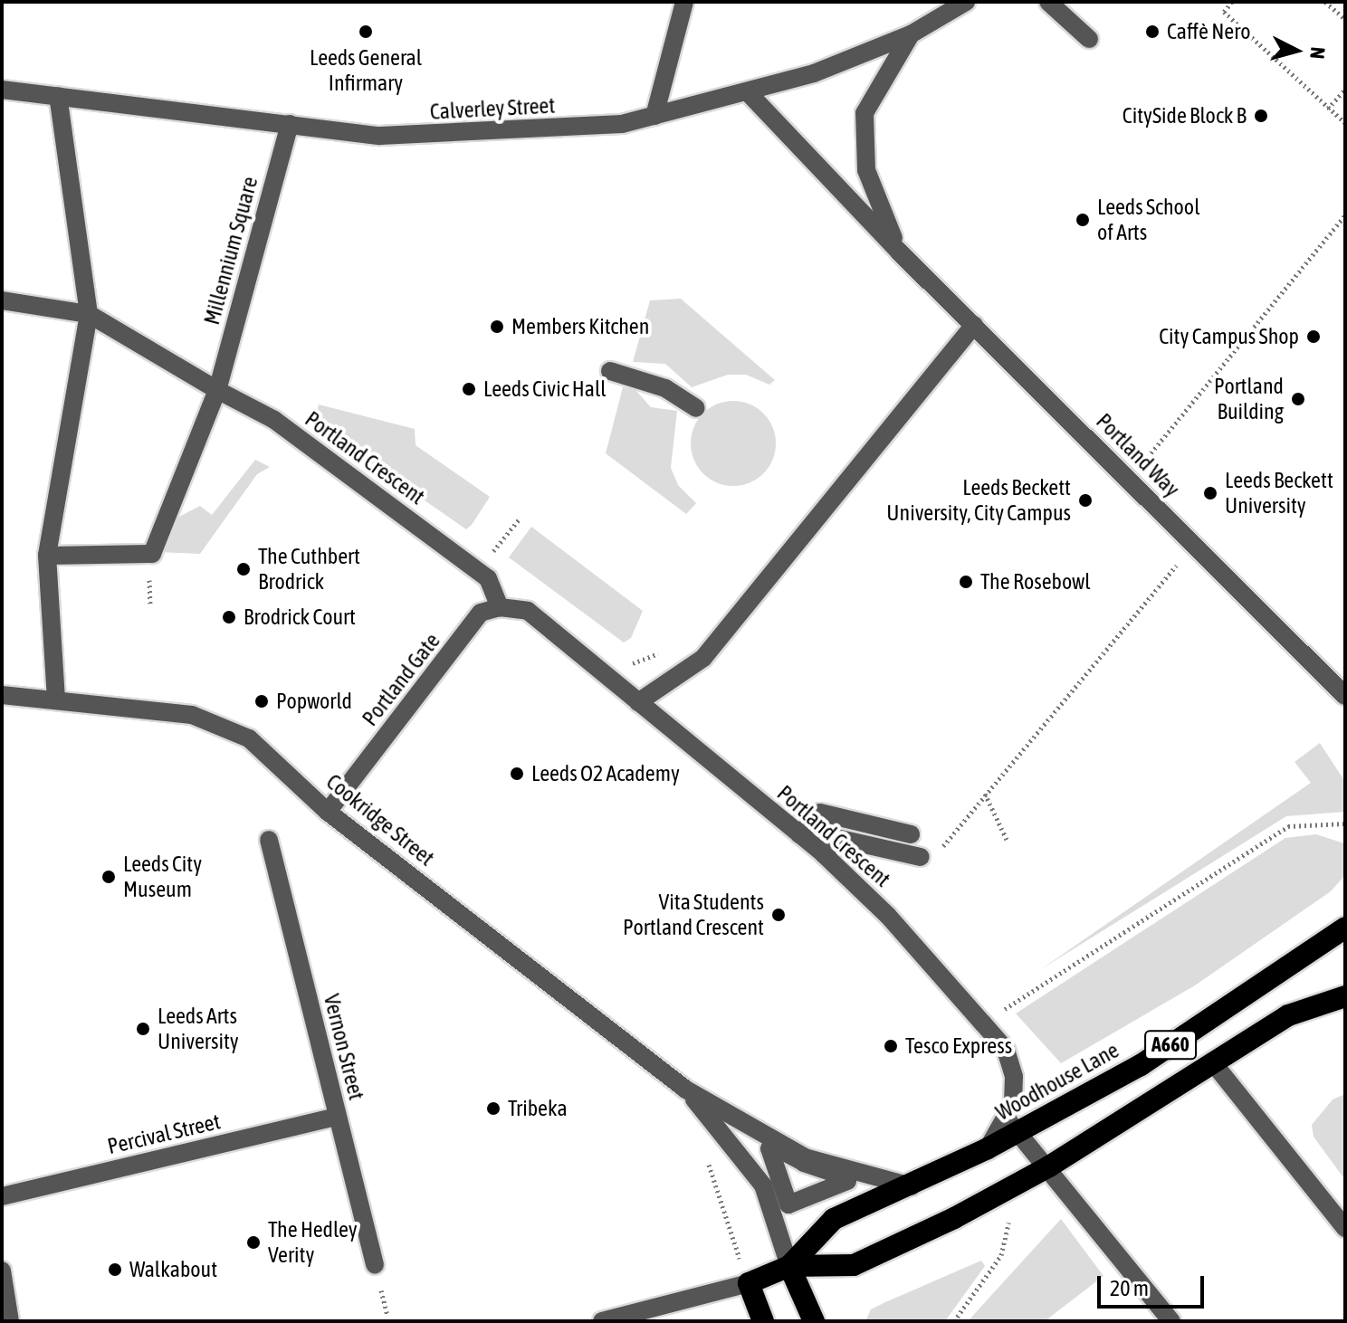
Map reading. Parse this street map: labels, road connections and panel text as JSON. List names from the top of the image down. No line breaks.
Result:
{"streets":{"highway":["A660","Woodhouse Lane"],"street":["Calverley Street","Millennium Square","Portland Way","Portland Crescent","Portland Gate","Cookridge Street","Vernon Street","Percival Street"]},"crossings":[["Calverley Street","Millennium Square"],["Calverley Street","Portland Way"],["Millennium Square","Portland Crescent"],["Portland Crescent","Portland Gate"],["Portland Crescent","Woodhouse Lane"],["Portland Gate","Cookridge Street"],["Cookridge Street","Woodhouse Lane"],["Vernon Street","Percival Street"]],"places":["Leeds General Infirmary","Caffè Nero","CitySide Block B","Leeds School of Arts","Members Kitchen","City Campus Shop","Leeds Civic Hall","Portland Building","Leeds Beckett University","Leeds Beckett University, City Campus","The Cuthbert Brodrick","The Rosebowl","Brodrick Court","Popworld","Leeds O2 Academy","Leeds City Museum","Vita Students Portland Crescent","Leeds Arts University","Tesco Express","Tribeka","The Hedley Verity","Walkabout"],"scale_bar":"20 m","north":"right"}
